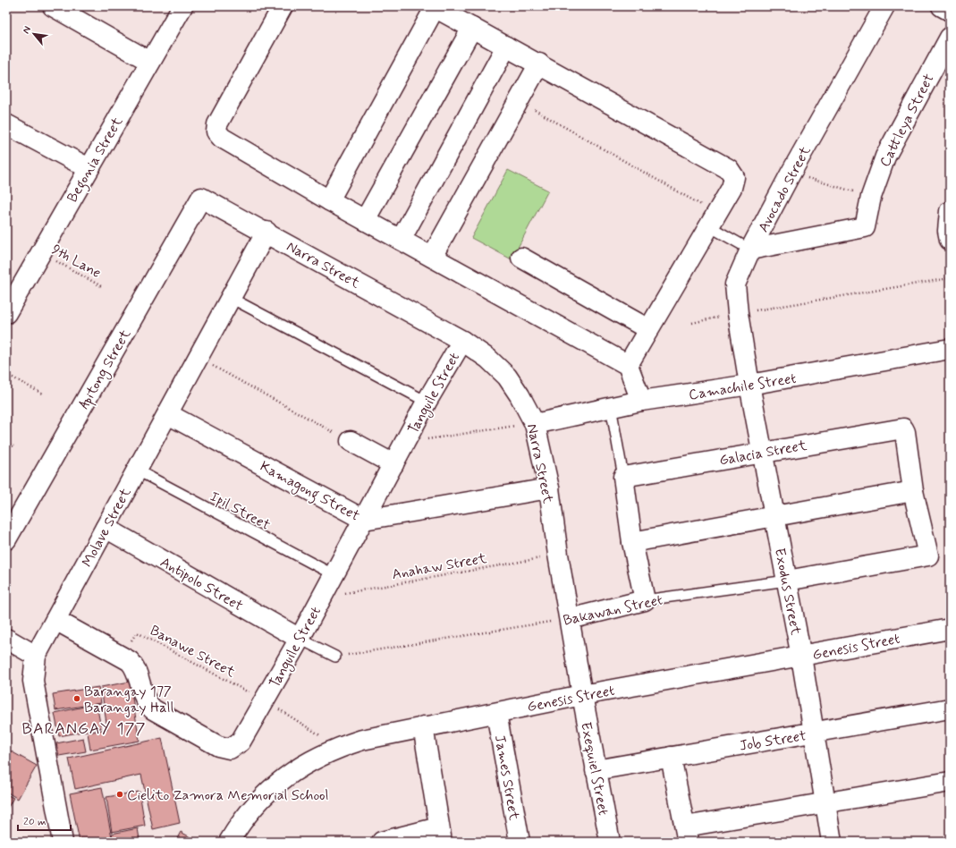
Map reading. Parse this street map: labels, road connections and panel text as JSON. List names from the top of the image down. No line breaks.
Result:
{"streets":{"street":["Cattleya Street","Begonia Street","Avocado Street","Narra Street","Apitong Street","Camachile Street","Tanguile Street","Galacia Street","Kamagong Street","Molave Street","Antipolo Street","Exodus Street","Bakawan Street","Genesis Street","Job Street","Exequiel Street","James Street"],"lane":["Ipil Street"],"path":["9th Lane","Anahaw Street","Banawe Street"]},"crossings":[["Cattleya Street","Avocado Street"],["Begonia Street","9th Lane"],["Avocado Street","Camachile Street"],["Avocado Street","Exodus Street"],["Narra Street","Apitong Street"],["Narra Street","Camachile Street"],["Narra Street","Tanguile Street"],["Narra Street","Kamagong Street"],["Narra Street","Molave Street"],["Narra Street","Anahaw Street"],["Narra Street","Bakawan Street"],["Narra Street","Genesis Street"],["Narra Street","Exequiel Street"],["Camachile Street","Exodus Street"],["Tanguile Street","Kamagong Street"],["Tanguile Street","Ipil Street"],["Tanguile Street","Molave Street"],["Tanguile Street","Anahaw Street"],["Tanguile Street","Antipolo Street"],["Tanguile Street","Banawe Street"],["Galacia Street","Exodus Street"],["Galacia Street","Bakawan Street"],["Kamagong Street","Molave Street"],["Ipil Street","Molave Street"],["Ipil Street","Anahaw Street"],["Molave Street","Antipolo Street"],["Exodus Street","Bakawan Street"],["Exodus Street","Genesis Street"],["Exodus Street","Job Street"],["Genesis Street","Exequiel Street"],["Genesis Street","James Street"],["Job Street","Exequiel Street"]],"districts":["BARANGAY 177"],"places":["Barangay 177 Barangay Hall","Cielito Zamora Memorial School"],"scale_bar":"20 m","north":"top left"}
